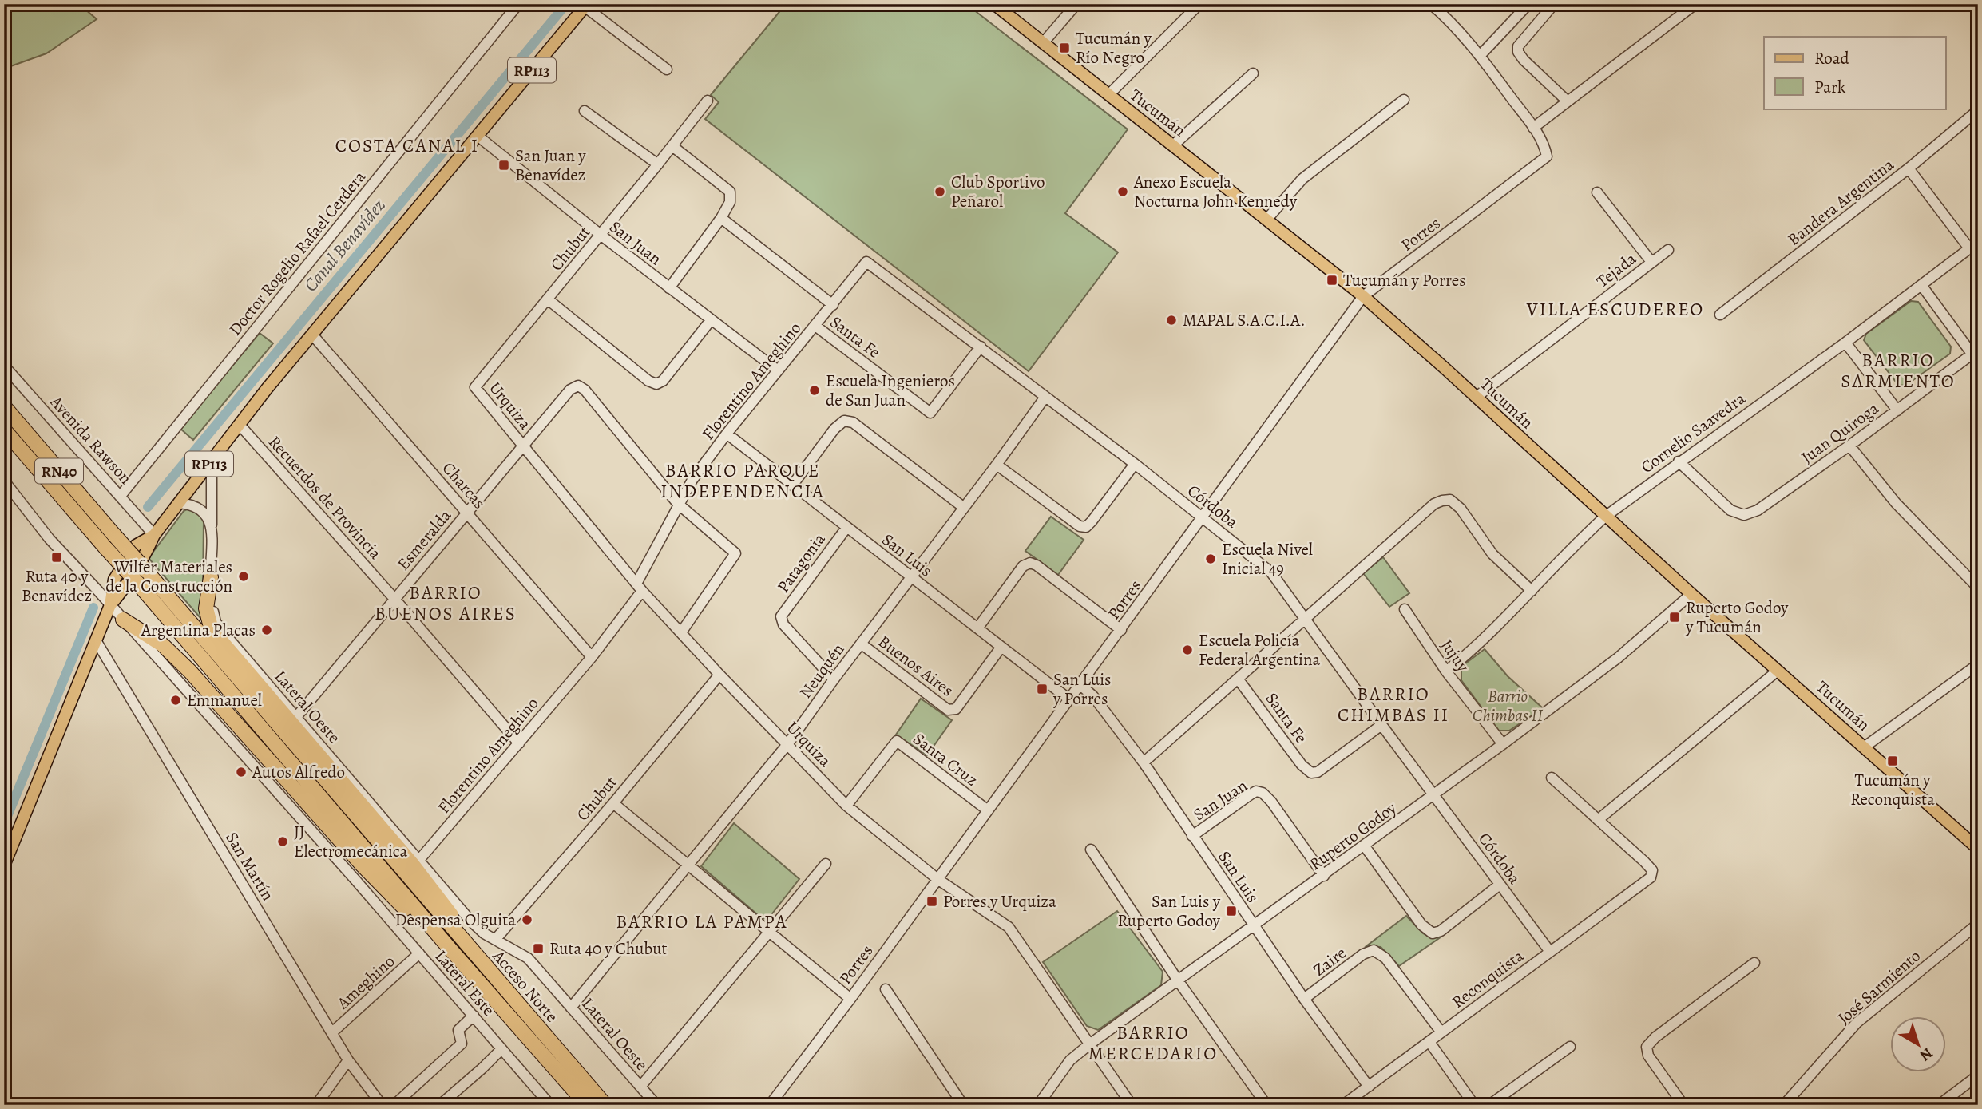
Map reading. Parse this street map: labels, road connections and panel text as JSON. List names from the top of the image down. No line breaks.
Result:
{"streets":{"highway":["RN40","Acceso Norte"],"main road":["RP113","Tucumán"],"street":["Bandera Argentina","Porres","San Juan","Chubut","Doctor Rogelio Rafael Cerdera","Tejada","Santa Fe","Florentino Ameghino","Urquiza","Cornelio Saavedra","Juan Quiroga","Avenida Rawson","Charcas","Recuerdos de Provincia","Córdoba","Esmeralda","San Luis","Patagonia","Jujuy","Buenos Aires","Neuquén","Lateral Oeste","Santa Cruz","Ruperto Godoy","San Martín","Zaire","Reconquista","Ameghino","Lateral Este","José Sarmiento"]},"crossings":[["RP113","San Juan"],["RP113","Avenida Rawson"],["RP113","Charcas"],["RP113","Recuerdos de Provincia"],["RP113","Lateral Oeste"],["RP113","San Martín"],["RP113","Lateral Este"],["Tucumán","Porres"],["Tucumán","Tejada"],["Tucumán","Cornelio Saavedra"],["Tucumán","Ruperto Godoy"],["Porres","Urquiza"],["Porres","Córdoba"],["Porres","San Luis"],["Porres","Santa Cruz"],["San Juan","Chubut"],["San Juan","Florentino Ameghino"],["San Juan","San Luis"],["San Juan","Ruperto Godoy"],["Chubut","Urquiza"],["Chubut","Lateral Oeste"],["Doctor Rogelio Rafael Cerdera","Avenida Rawson"],["Santa Fe","Florentino Ameghino"],["Santa Fe","Córdoba"],["Florentino Ameghino","Urquiza"],["Florentino Ameghino","Charcas"],["Florentino Ameghino","Recuerdos de Provincia"],["Florentino Ameghino","Córdoba"],["Florentino Ameghino","Esmeralda"],["Florentino Ameghino","San Luis"],["Florentino Ameghino","Lateral Oeste"],["Urquiza","Esmeralda"],["Urquiza","Neuquén"],["Urquiza","Santa Cruz"],["Urquiza","Ruperto Godoy"],["Cornelio Saavedra","Juan Quiroga"],["Cornelio Saavedra","Jujuy"],["Charcas","Esmeralda"],["Recuerdos de Provincia","Esmeralda"],["Córdoba","Neuquén"],["Córdoba","Ruperto Godoy"],["Córdoba","Reconquista"],["Esmeralda","Lateral Oeste"],["San Luis","Patagonia"],["San Luis","Buenos Aires"],["San Luis","Neuquén"],["San Luis","Ruperto Godoy"],["San Luis","Zaire"],["San Luis","Reconquista"],["Patagonia","Neuquén"],["Jujuy","Ruperto Godoy"],["Buenos Aires","Neuquén"],["Neuquén","Lateral Oeste"],["San Martín","Ameghino"],["Zaire","Reconquista"],["Ameghino","Lateral Este"]],"districts":["COSTA CANAL I","VILLA ESCUDEREO","BARRIO SARMIENTO","BARRIO PARQUE INDEPENDENCIA","BARRIO BUENOS AIRES","BARRIO CHIMBAS II","BARRIO LA PAMPA","BARRIO MERCEDARIO"],"water":["Canal Benavídez"],"parks":["Barrio Chimbas II"],"places":{"transit":["Tucumán y Río Negro","San Juan y Benavídez","Tucumán y Porres","Ruta 40 y Benavídez","Ruperto Godoy y Tucumán","San Luis y Porres","Tucumán y Reconquista","Porres y Urquiza","San Luis y Ruperto Godoy","Ruta 40 y Chubut"],"other":["Club Sportivo Peñarol","Anexo Escuela Nocturna John Kennedy","MAPAL S.A.C.I.A.","Escuela Ingenieros de San Juan","Escuela Nivel Inicial 49","Wilfer Materiales de la Construcción","Argentina Placas","Escuela Policía Federal Argentina","Emmanuel","Autos Alfredo","JJ Electromecánica","Despensa Olguita"]},"legend":["Road","Park"],"north":"bottom right"}
